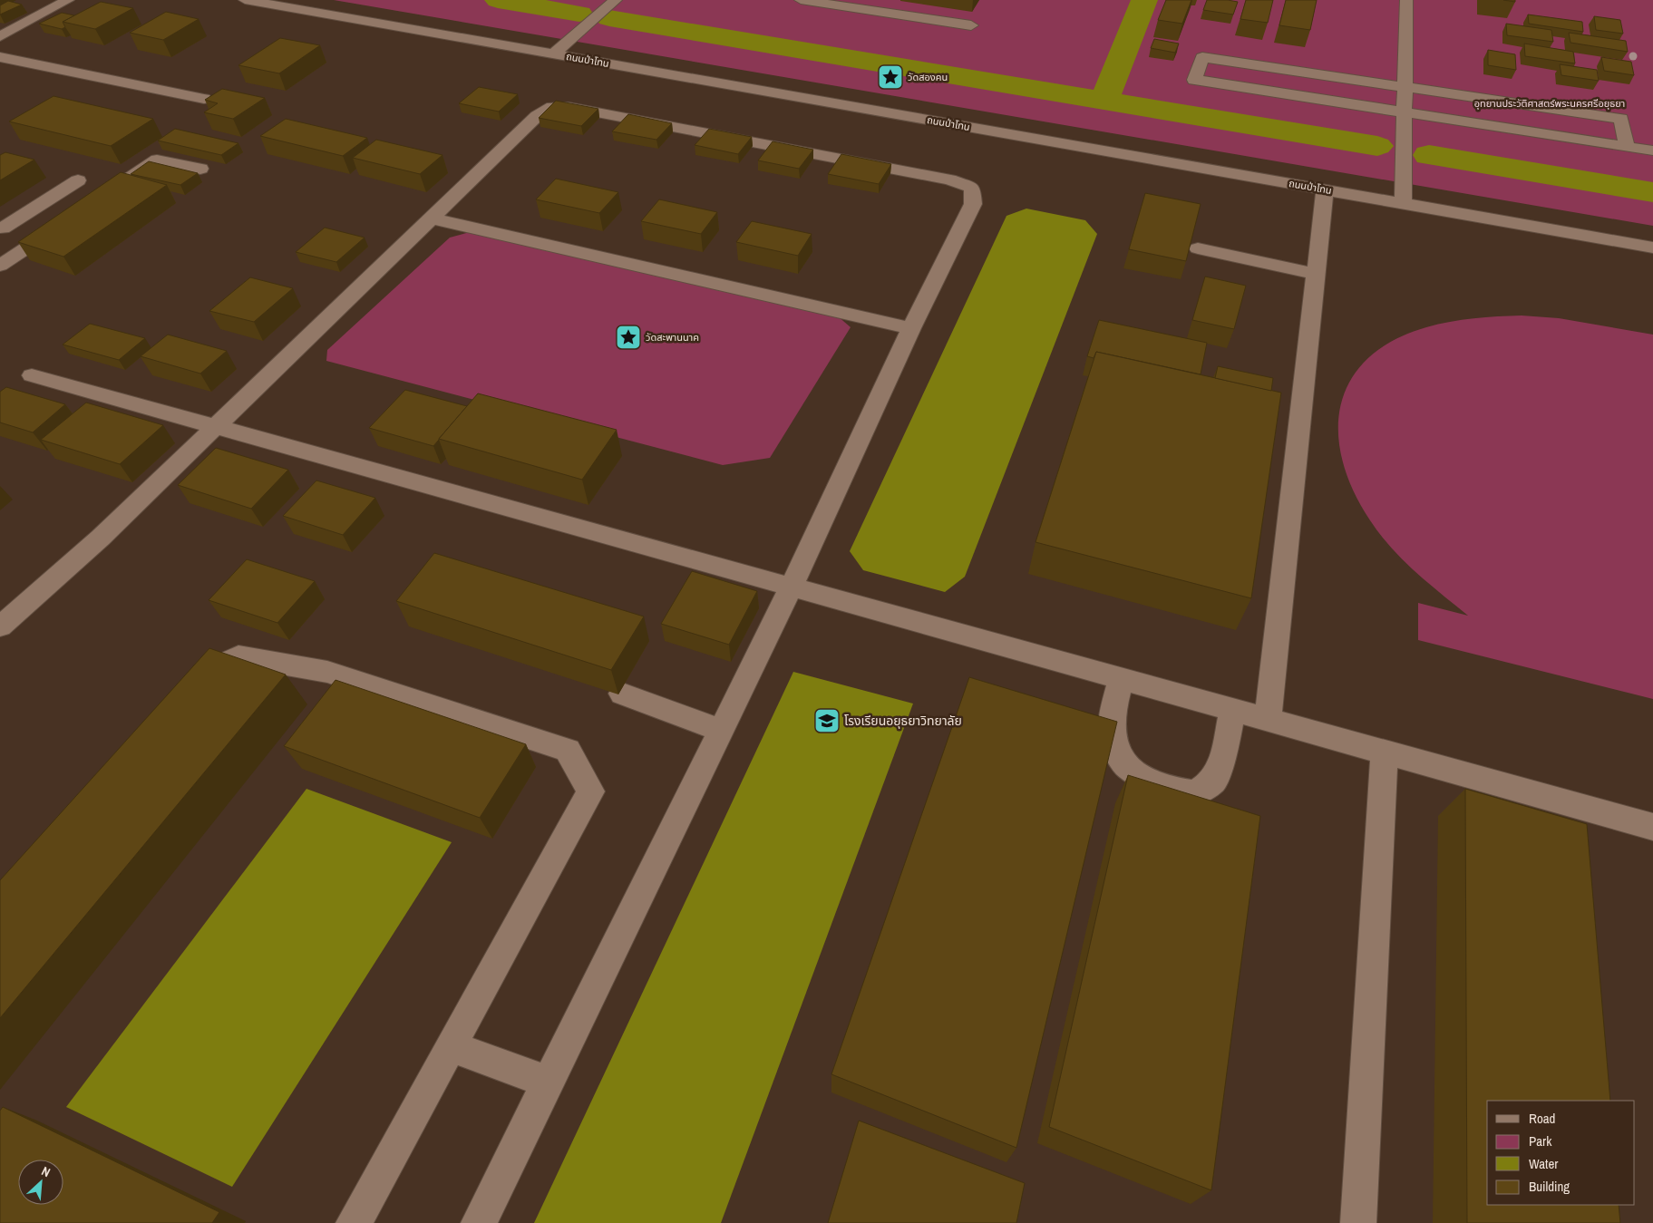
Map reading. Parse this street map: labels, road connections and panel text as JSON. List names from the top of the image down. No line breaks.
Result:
{"streets":{"street":["ถนนป่าโทน"]},"parks":["อุทยานประวัติศาสตร์พระนครศรีอยุธยา"],"places":{"place":["วัดสองคน","วัดสะพานนาค"],"school or university":["โรงเรียนอยุธยาวิทยาลัย"]},"legend":["Road","Park","Water","Building"],"north":"top right"}
